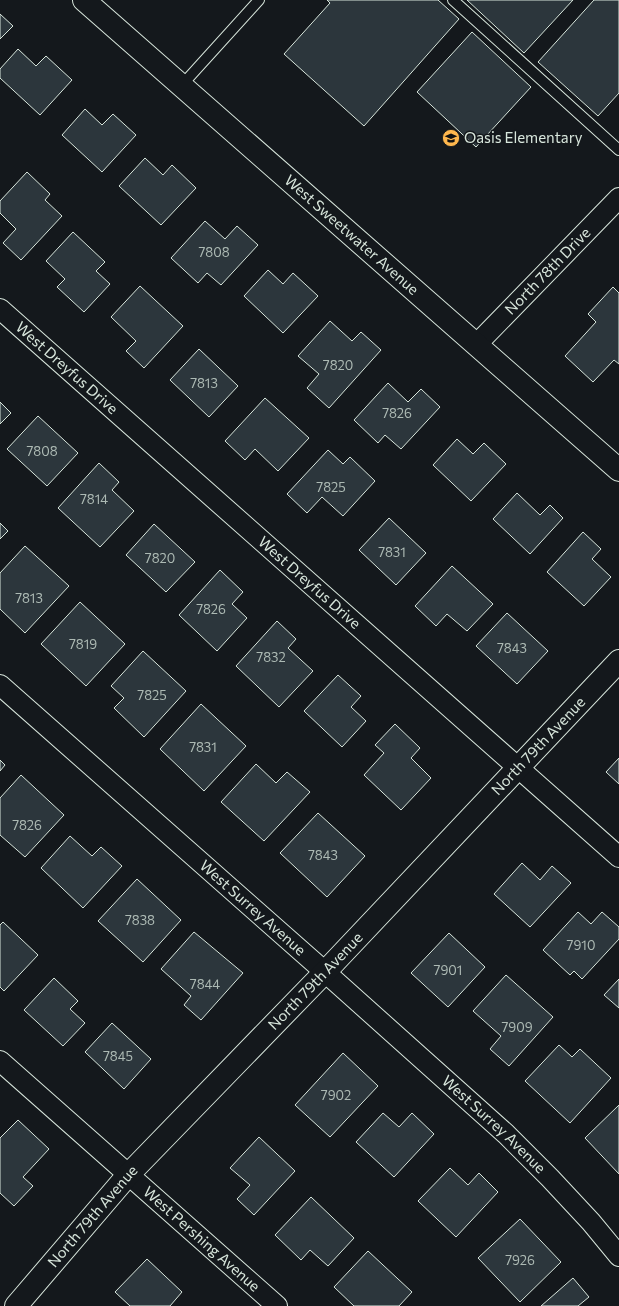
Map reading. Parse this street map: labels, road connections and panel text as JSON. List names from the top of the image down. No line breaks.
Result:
{"streets":{"street":["West Sweetwater Avenue","North 78th Drive","West Dreyfus Drive","North 79th Avenue","West Surrey Avenue","West Pershing Avenue"]},"crossings":[["West Sweetwater Avenue","North 78th Drive"],["West Dreyfus Drive","North 79th Avenue"],["North 79th Avenue","West Surrey Avenue"],["North 79th Avenue","West Pershing Avenue"]],"places":{"school or university":["Oasis Elementary"]},"house_numbers":["7808","7820","7813","7826","7808","7825","7814","7831","7820","7813","7826","7819","7843","7832","7825","7831","7826","7843","7838","7910","7901","7844","7909","7845","7902","7926"]}
